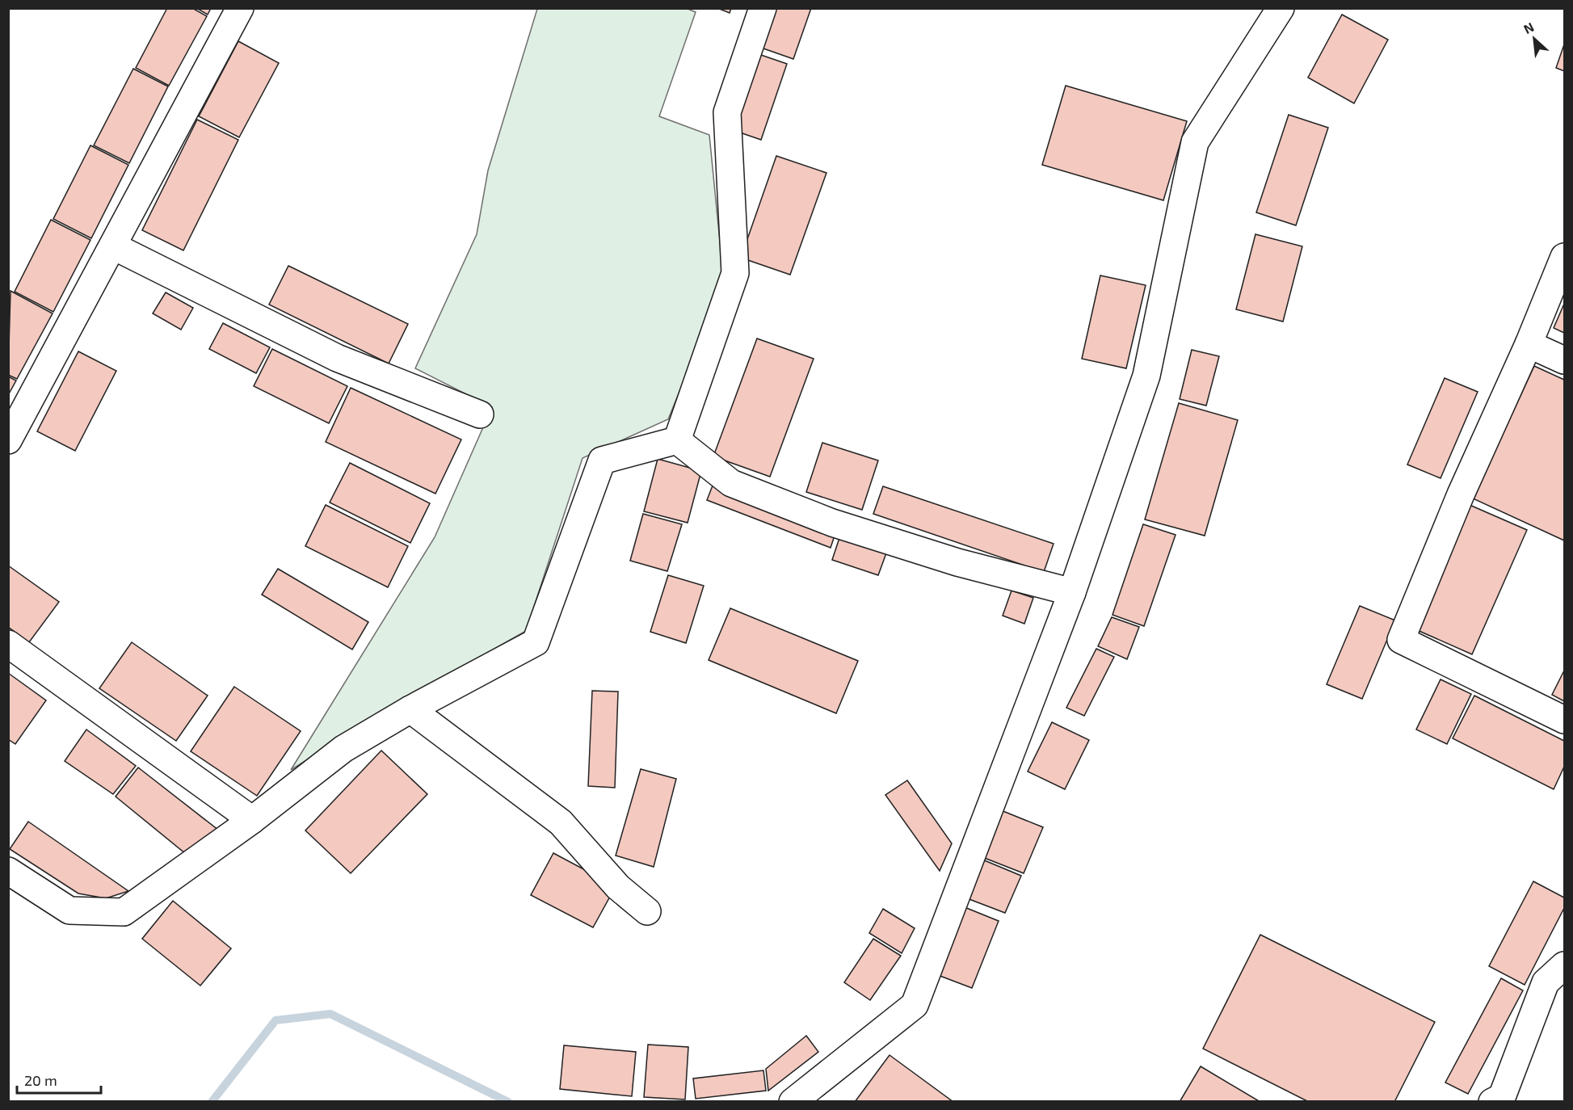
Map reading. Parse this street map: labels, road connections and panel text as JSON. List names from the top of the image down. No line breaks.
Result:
{"scale_bar":"20 m","north":"top left"}
